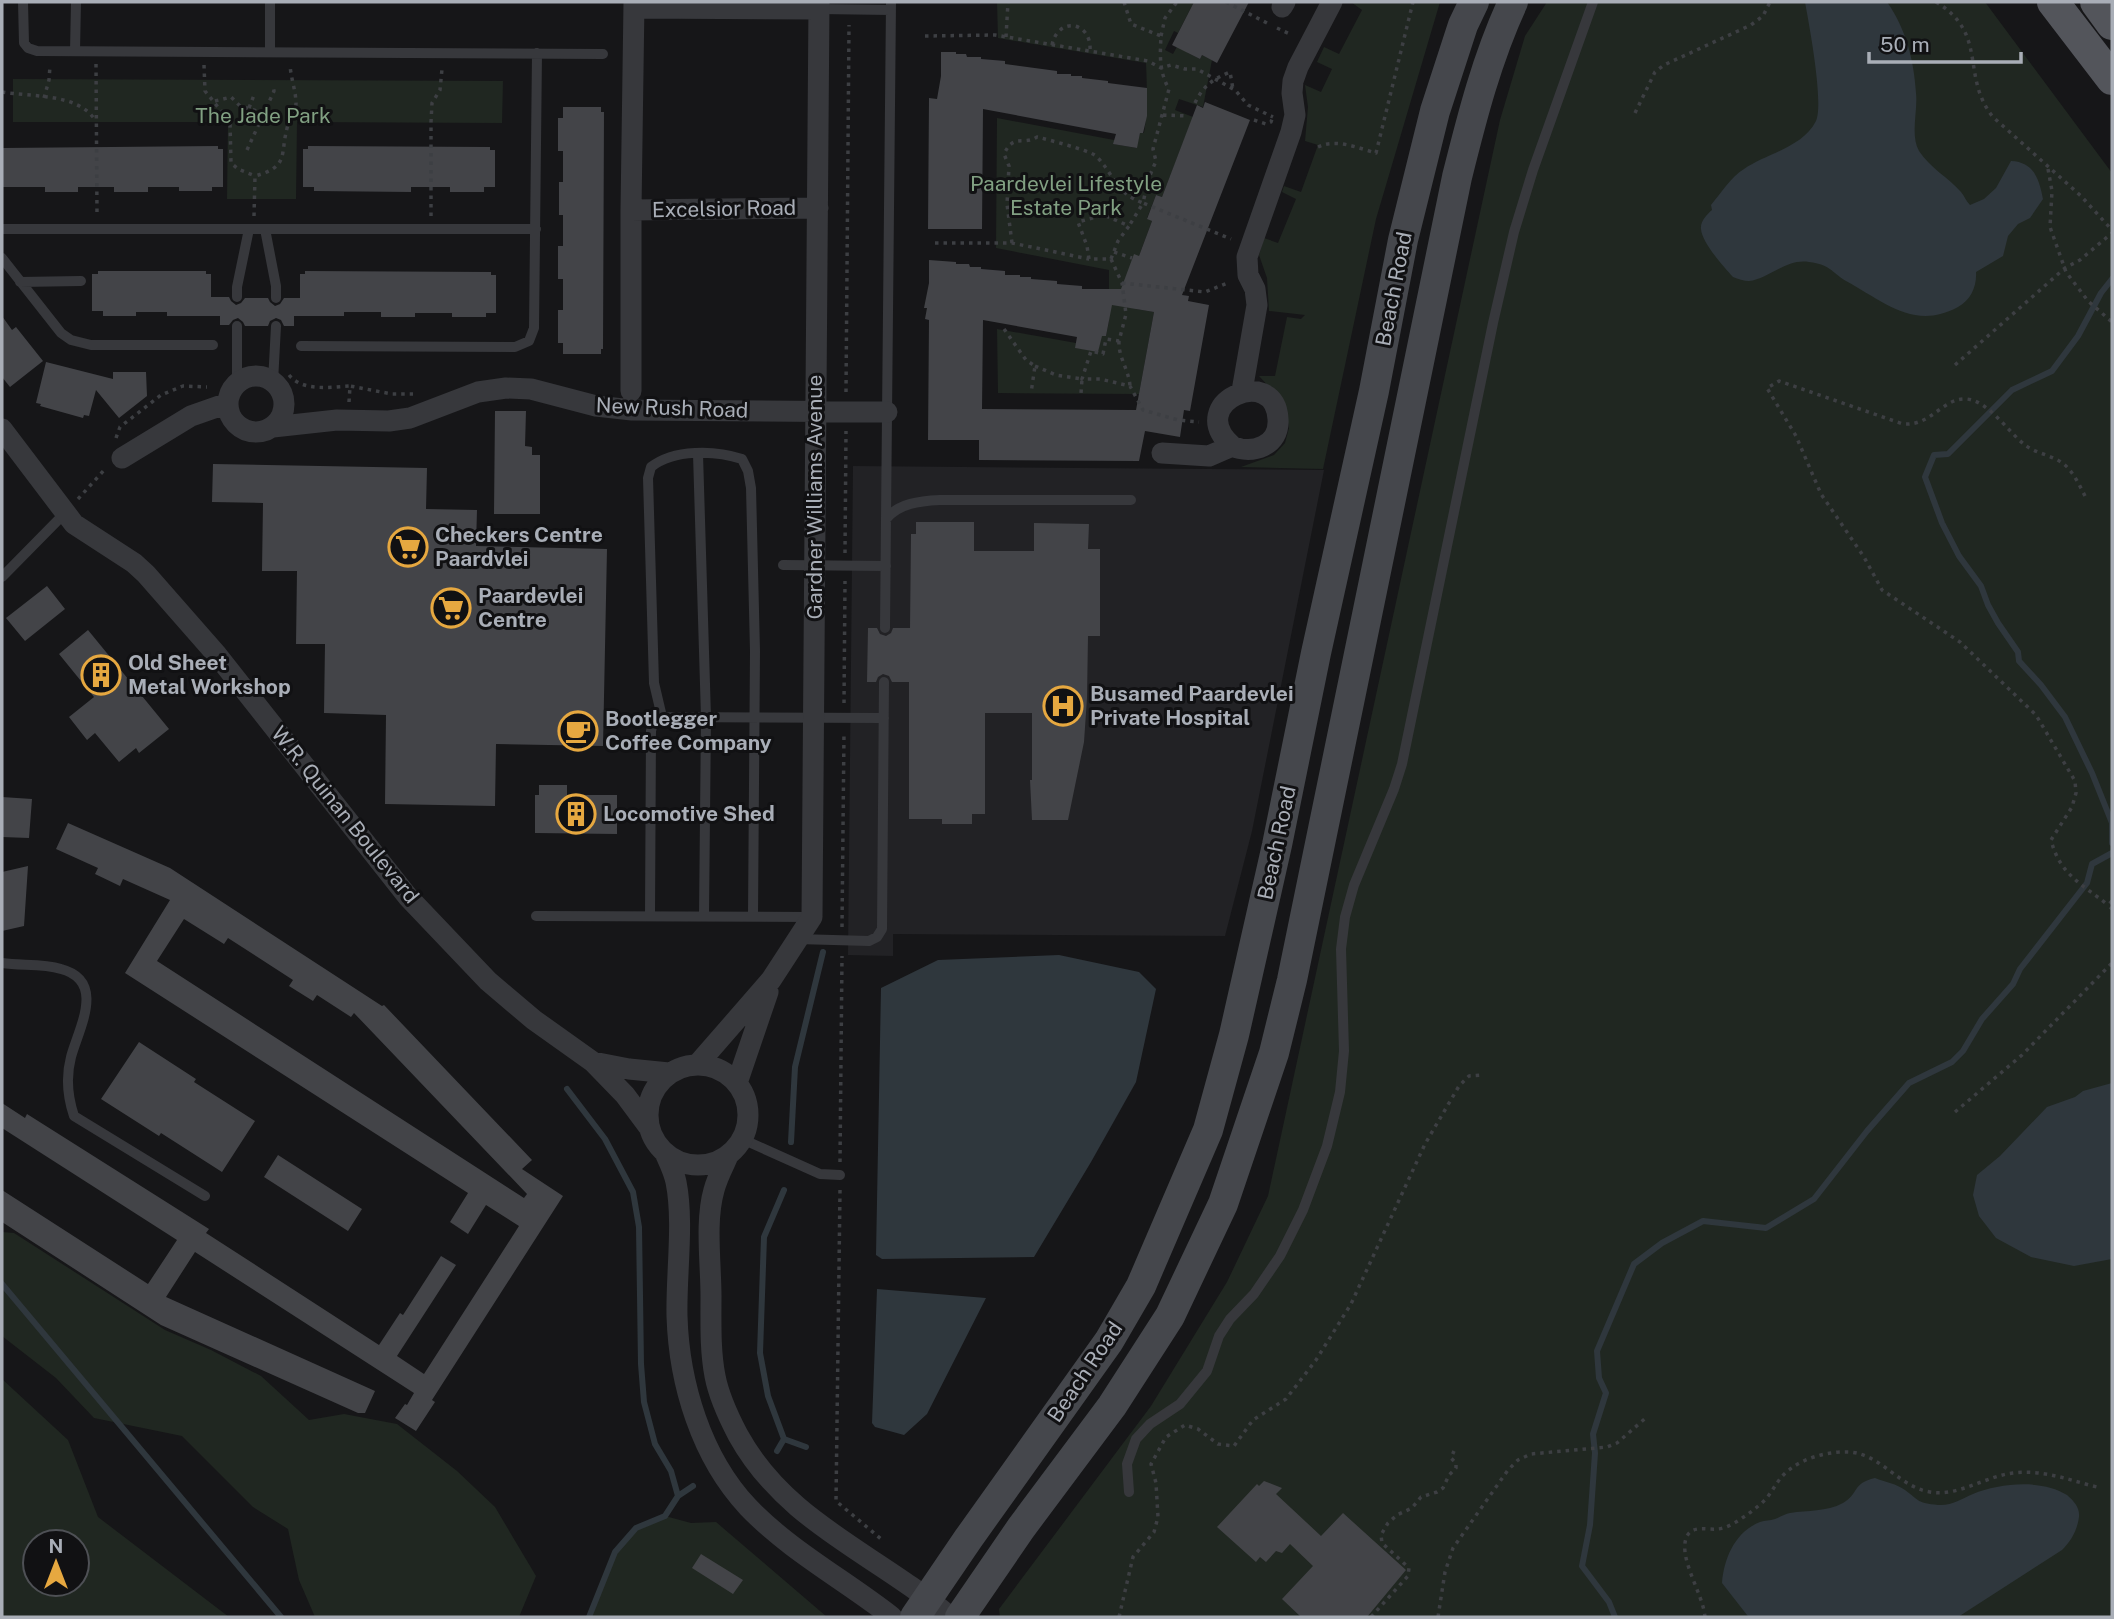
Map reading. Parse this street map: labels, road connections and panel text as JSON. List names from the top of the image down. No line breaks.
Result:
{"streets":{"main road":["Beach Road"],"street":["Excelsior Road","New Rush Road","Gardner Williams Avenue","W.R. Quinan Boulevard"]},"crossings":[["Excelsior Road","Gardner Williams Avenue"],["New Rush Road","Gardner Williams Avenue"]],"parks":["The Jade Park","Paardevlei Lifestyle Estate Park"],"places":{"supermarket":["Checkers Centre Paardvlei","Paardevlei Centre"],"building":["Old Sheet Metal Workshop","Locomotive Shed"],"hospital":["Busamed Paardevlei Private Hospital"],"cafe":["Bootlegger Coffee Company"]},"scale_bar":"50 m","north":"top"}
